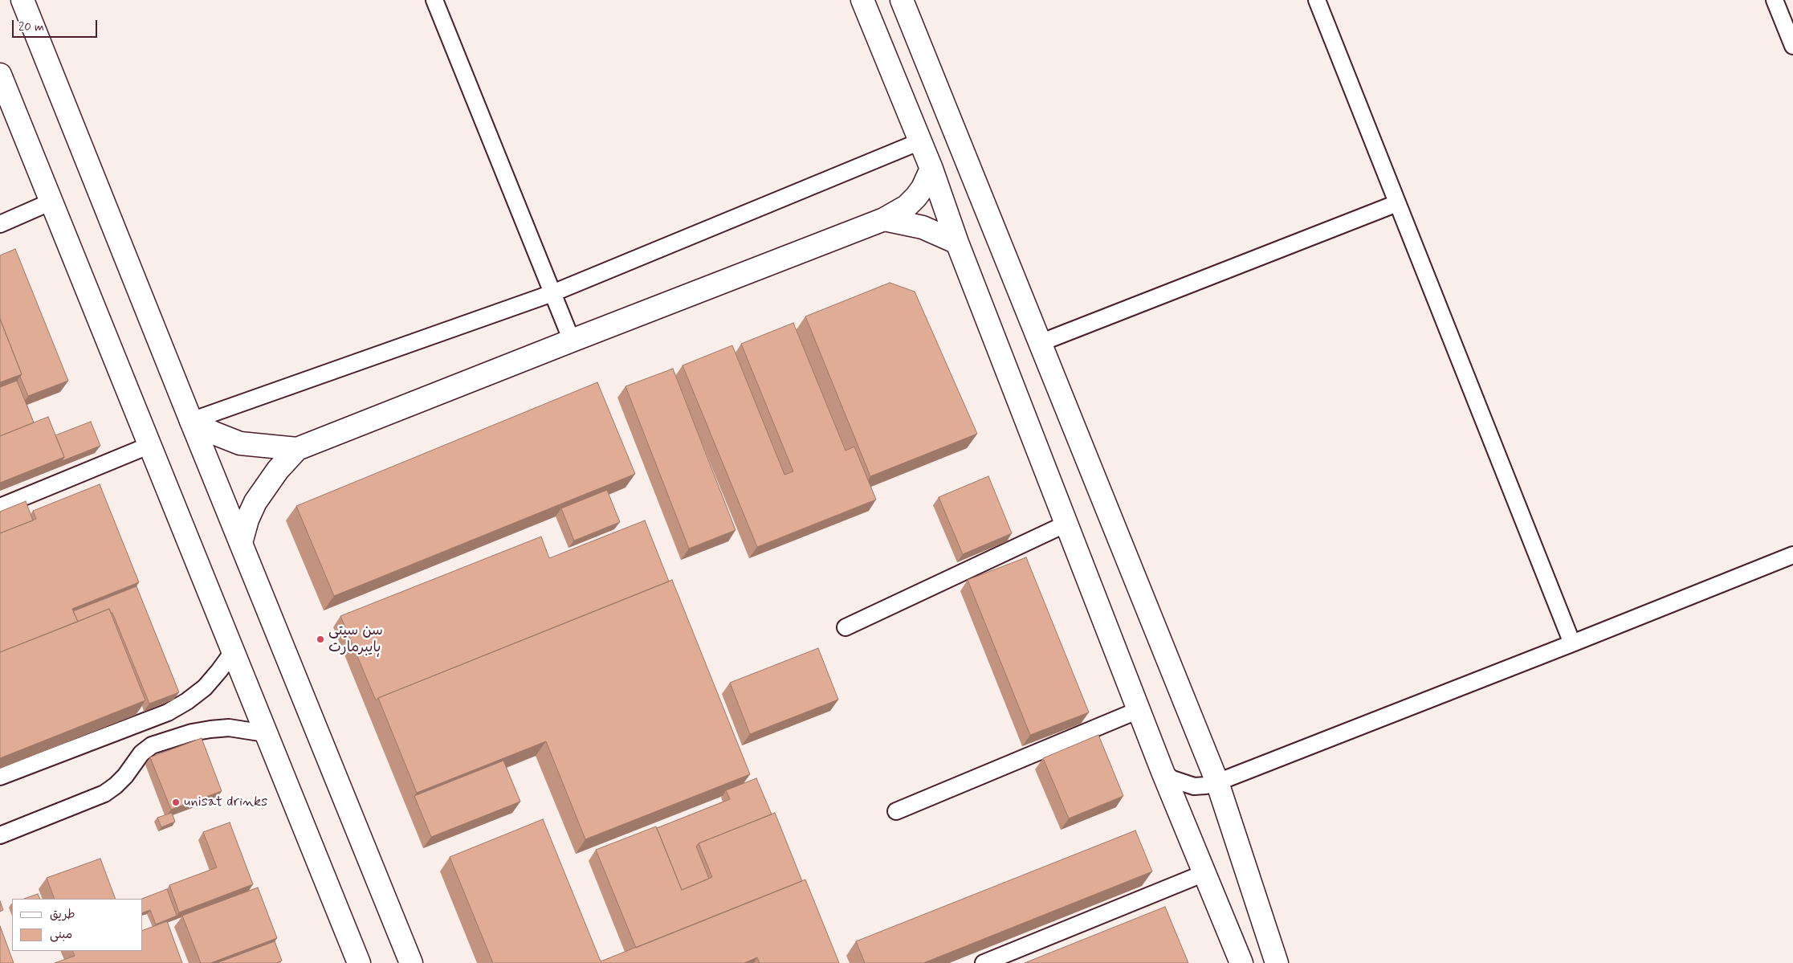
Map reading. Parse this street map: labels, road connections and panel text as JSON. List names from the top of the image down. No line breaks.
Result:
{"places":["سن سیتی ہایبرمارت","unisat drinks"],"legend":["طريق","مبنى"],"scale_bar":"20 m"}
